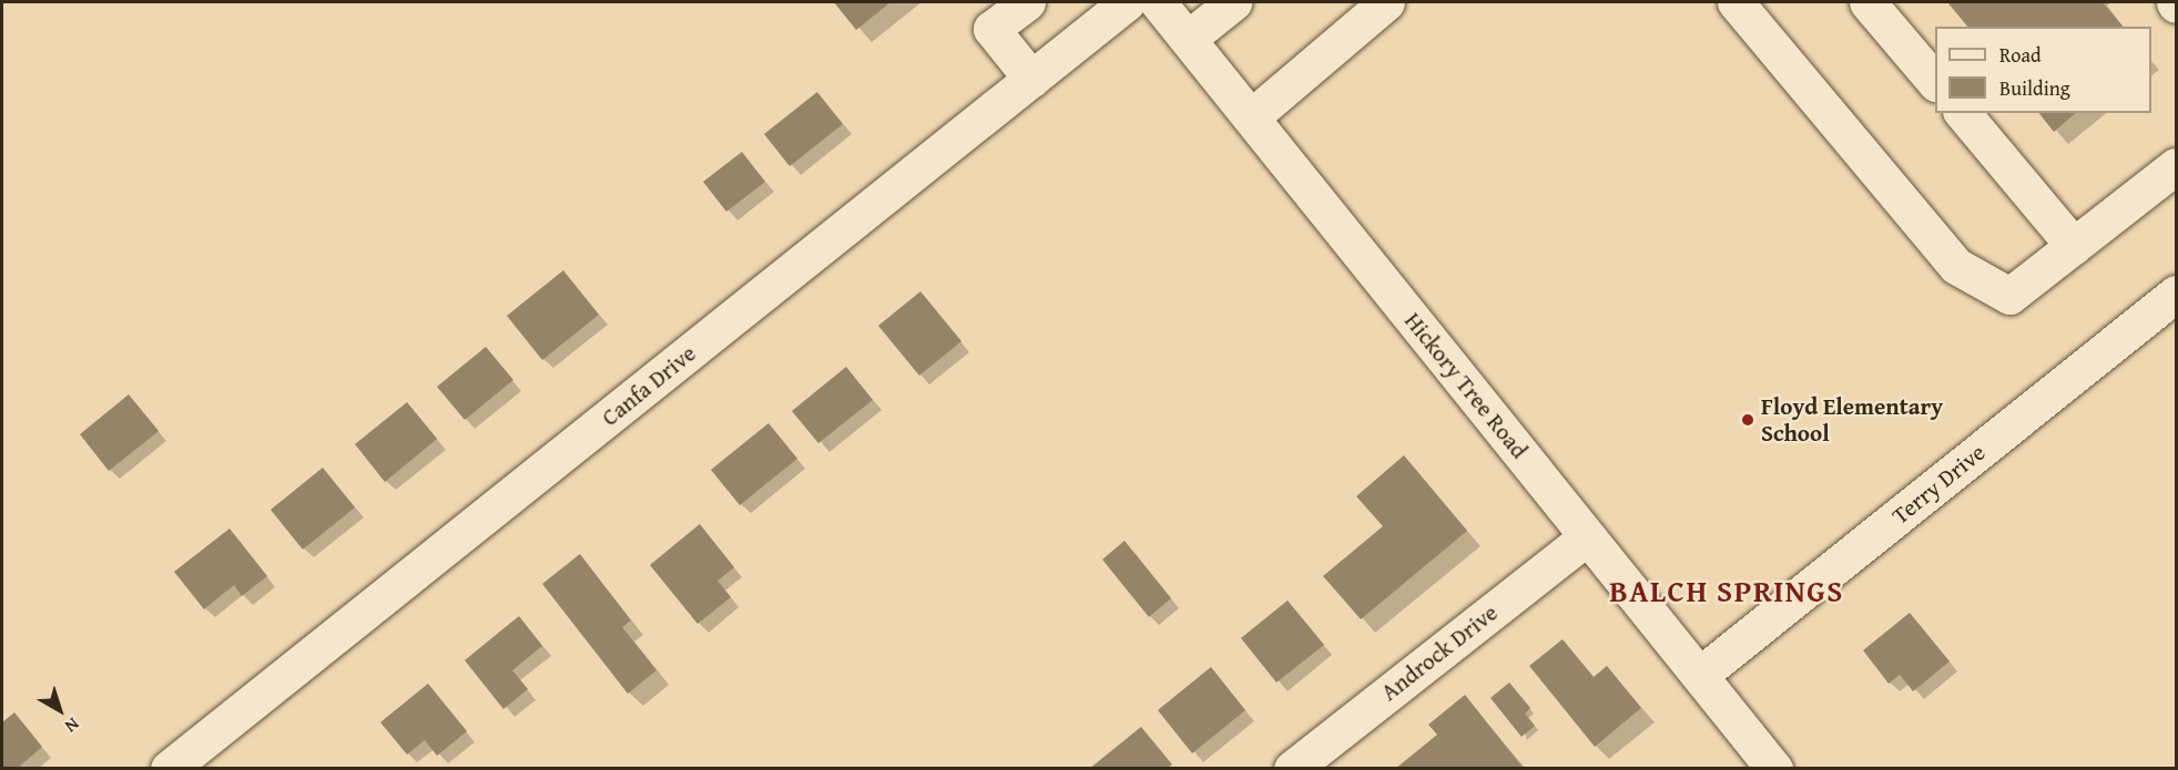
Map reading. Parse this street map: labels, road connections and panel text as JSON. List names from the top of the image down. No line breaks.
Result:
{"streets":{"street":["Canfa Drive","Hickory Tree Road","Terry Drive","Androck Drive"]},"crossings":[["Hickory Tree Road","Terry Drive"],["Hickory Tree Road","Androck Drive"]],"districts":["BALCH SPRINGS"],"places":["Floyd Elementary School"],"legend":["Road","Building"],"north":"bottom right"}
